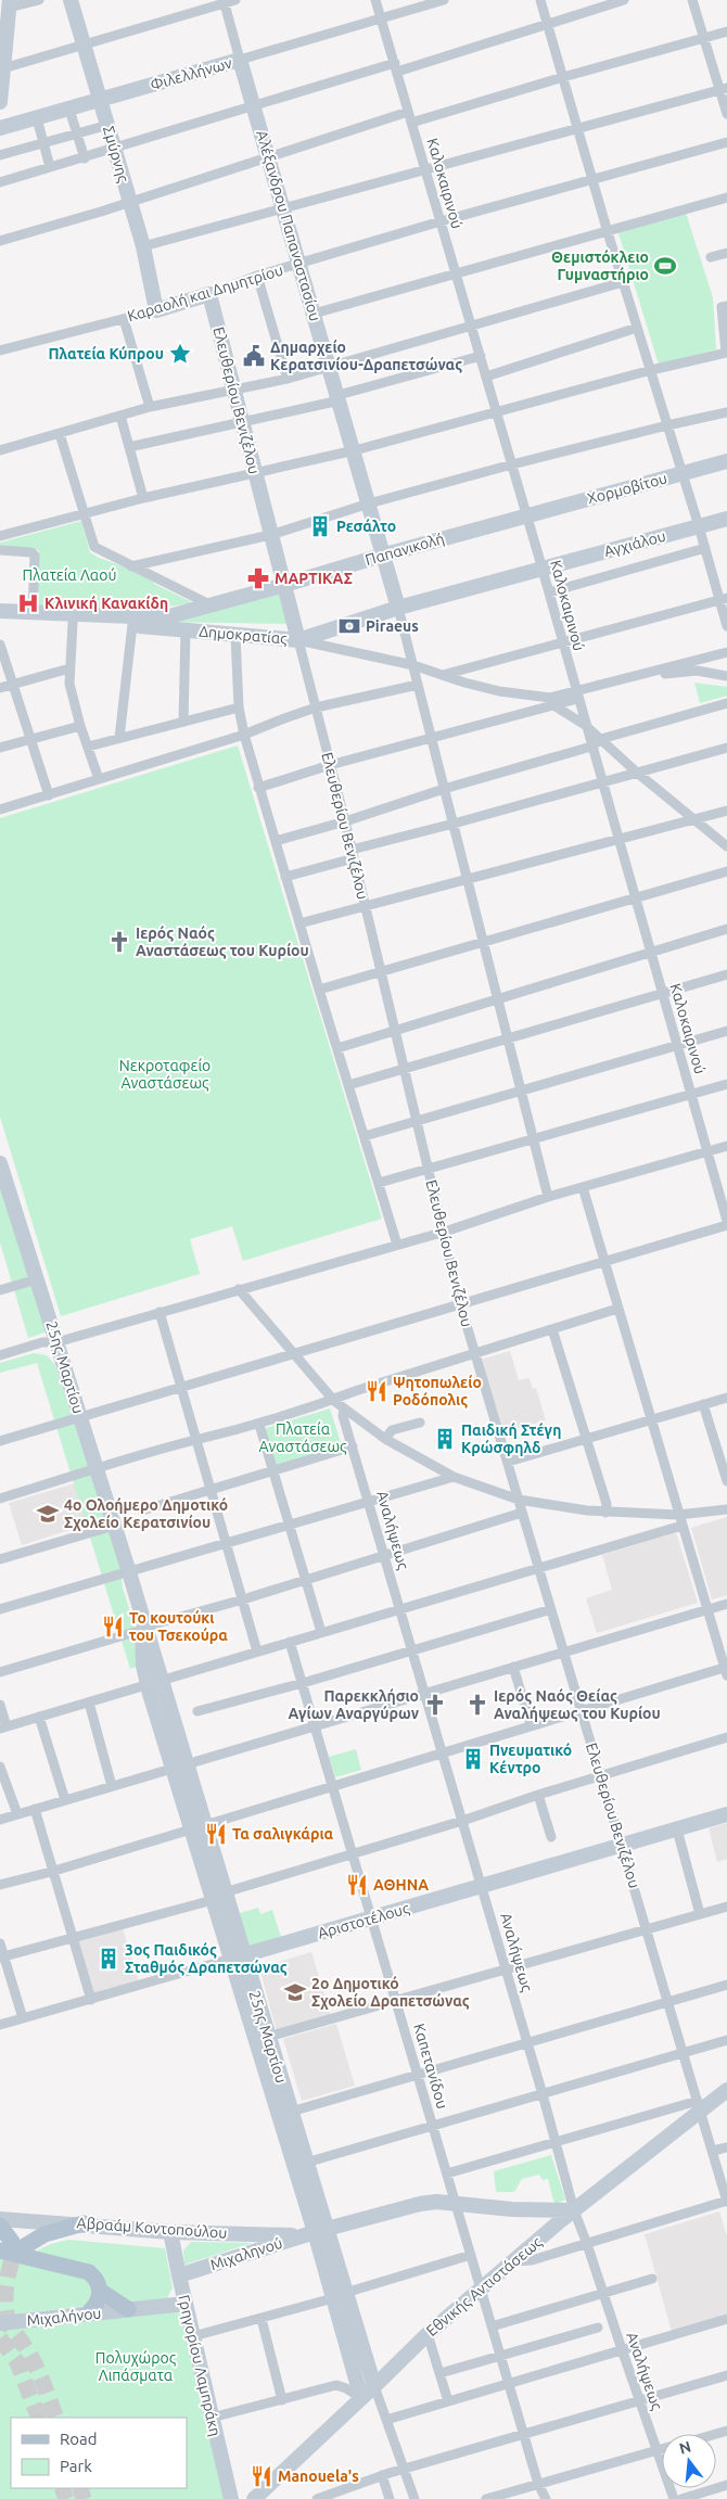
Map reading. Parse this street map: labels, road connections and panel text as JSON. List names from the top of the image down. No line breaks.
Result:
{"streets":{"street":["Φιλελλήνων","Σμύρνης","Καλοκαιρινού","Αλέξανδρου Παπαναστασίου","Καραολή και Δημητρίου","Ελευθερίου Βενιζέλου","Χορμοβίτου","Αγχιάλου","Παπανικολή","Δημοκρατίας","25ης Μαρτίου","Αναλήψεως","Αριστοτέλους","Καπετανίδου","Αβραάμ Κοντοπούλου","Μιχαληνού","Εθνικής Αντιστάσεως","Μιχαλήνου","Γρηγορίου Λαμπράκη"]},"crossings":[["Φιλελλήνων","Σμύρνης"],["Φιλελλήνων","Καλοκαιρινού"],["Φιλελλήνων","Αλέξανδρου Παπαναστασίου"],["Σμύρνης","Καραολή και Δημητρίου"],["Καλοκαιρινού","Καραολή και Δημητρίου"],["Καλοκαιρινού","Χορμοβίτου"],["Καλοκαιρινού","Αγχιάλου"],["Καλοκαιρινού","Παπανικολή"],["Καλοκαιρινού","Δημοκρατίας"],["Αλέξανδρου Παπαναστασίου","Καραολή και Δημητρίου"],["Αλέξανδρου Παπαναστασίου","Παπανικολή"],["Αλέξανδρου Παπαναστασίου","Δημοκρατίας"],["Καραολή και Δημητρίου","Ελευθερίου Βενιζέλου"],["Ελευθερίου Βενιζέλου","Παπανικολή"],["Ελευθερίου Βενιζέλου","Δημοκρατίας"],["Ελευθερίου Βενιζέλου","Αριστοτέλους"],["Ελευθερίου Βενιζέλου","Εθνικής Αντιστάσεως"],["Χορμοβίτου","Παπανικολή"],["Αγχιάλου","Δημοκρατίας"],["Παπανικολή","Δημοκρατίας"],["25ης Μαρτίου","Αριστοτέλους"],["25ης Μαρτίου","Αβραάμ Κοντοπούλου"],["25ης Μαρτίου","Μιχαληνού"],["25ης Μαρτίου","Εθνικής Αντιστάσεως"],["Αναλήψεως","Αριστοτέλους"],["Αναλήψεως","Αβραάμ Κοντοπούλου"],["Αναλήψεως","Εθνικής Αντιστάσεως"],["Αριστοτέλους","Καπετανίδου"],["Καπετανίδου","Αβραάμ Κοντοπούλου"],["Καπετανίδου","Εθνικής Αντιστάσεως"],["Αβραάμ Κοντοπούλου","Μιχαληνού"],["Αβραάμ Κοντοπούλου","Εθνικής Αντιστάσεως"],["Αβραάμ Κοντοπούλου","Γρηγορίου Λαμπράκη"],["Μιχαληνού","Γρηγορίου Λαμπράκη"]],"parks":["Πλατεία Λαού","Νεκροταφείο Αναστάσεως","Πλατεία Αναστάσεως","Πολυχώρος Λιπάσματα"],"places":{"sports":["Θεμιστόκλειο Γυμναστήριο"],"place":["Πλατεία Κύπρου"],"public building":["Δημαρχείο Κερατσινίου-Δραπετσώνας"],"building":["Ρεσάλτο","Παιδική Στέγη Κρώσφηλδ","Πνευματικό Κέντρο","3ος Παιδικός Σταθμός Δραπετσώνας"],"pharmacy":["ΜΑΡΤΙΚΑΣ"],"hospital":["Κλινική Κανακίδη"],"bank":["Piraeus"],"church":["Ιερός Ναός Αναστάσεως του Κυρίου","Παρεκκλήσιο Αγίων Αναργύρων","Ιερός Ναός Θείας Αναλήψεως του Κυρίου"],"restaurant":["Ψητοπωλείο Ροδόπολις","Το κουτούκι του Τσεκούρα","Τα σαλιγκάρια","ΑΘΗΝΑ","Manouela's"],"school or university":["4o Ολοήμερο Δημοτικό Σχολείο Κερατσινίου","2ο Δημοτικό Σχολείο Δραπετσώνας"]},"legend":["Road","Park"],"north":"top"}
